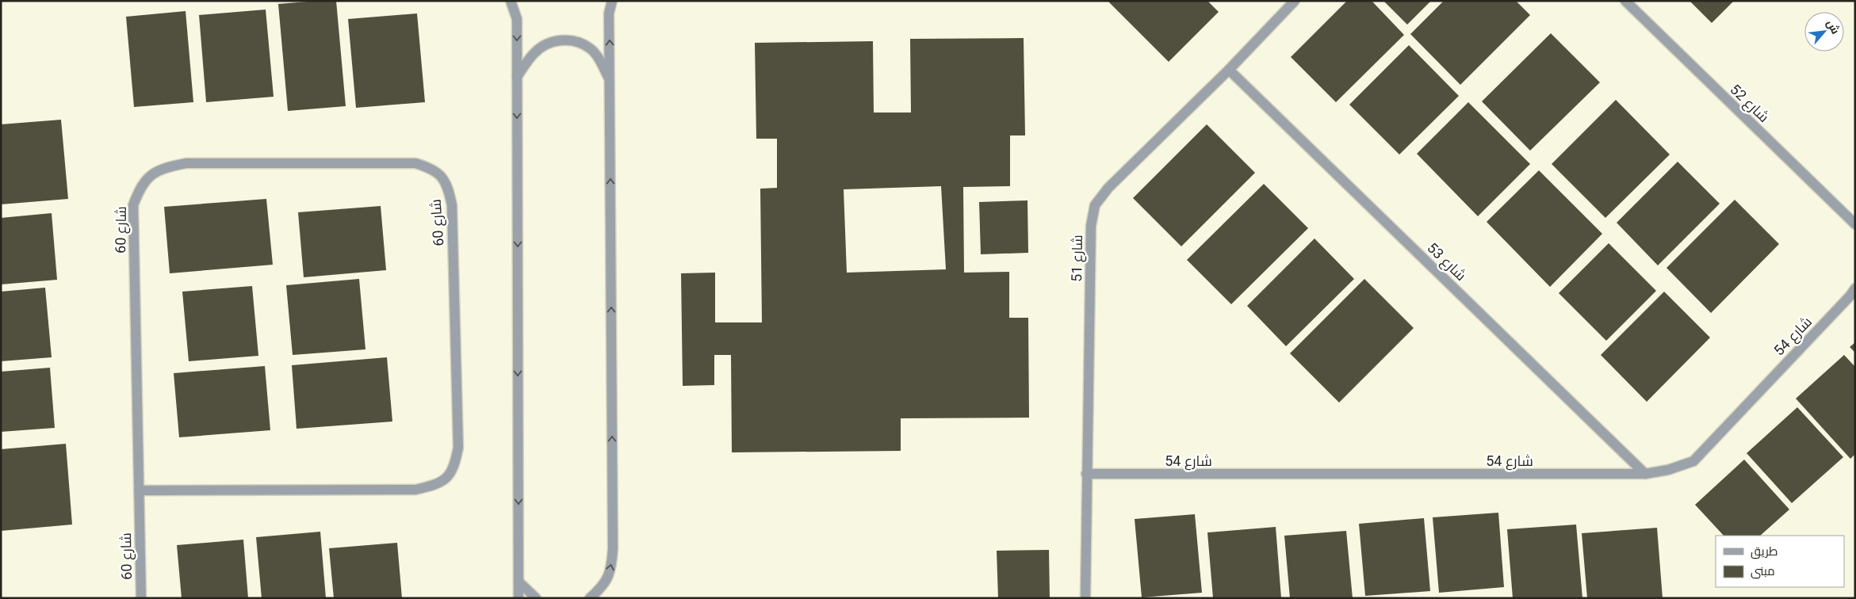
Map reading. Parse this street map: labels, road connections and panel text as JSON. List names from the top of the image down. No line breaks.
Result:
{"streets":{"street":["شارع 52","شارع 60","شارع 51","شارع 53","شارع 54"]},"crossings":[["شارع 51","شارع 53"],["شارع 51","شارع 54"],["شارع 53","شارع 54"]],"legend":["طريق","مبنى"],"north":"top right"}
